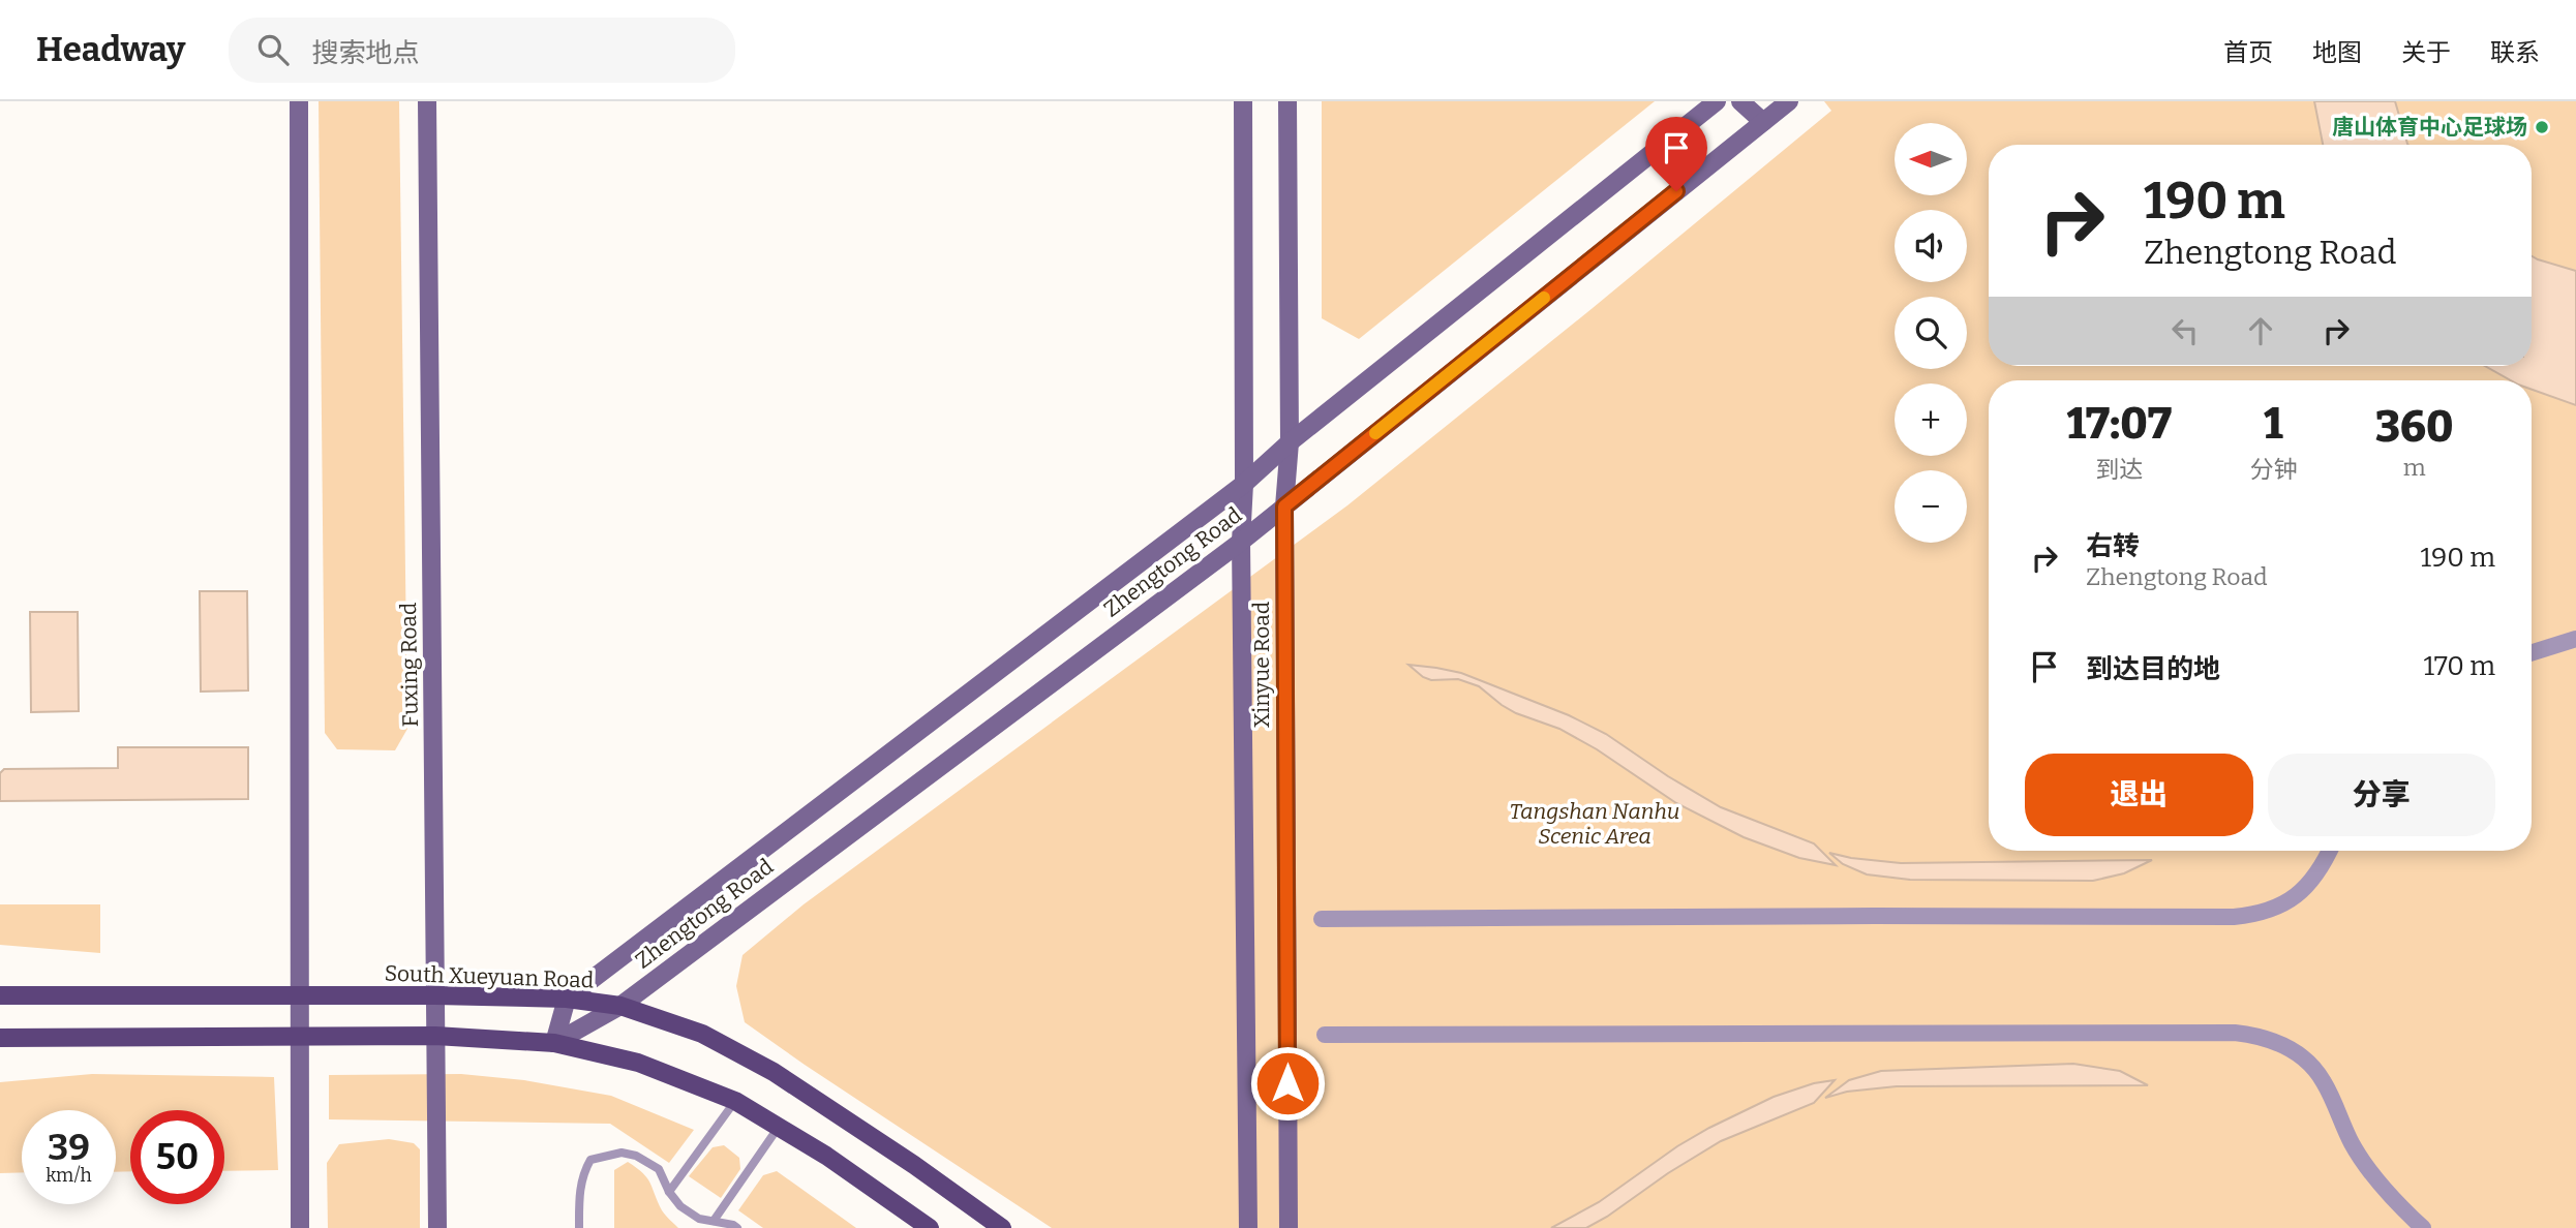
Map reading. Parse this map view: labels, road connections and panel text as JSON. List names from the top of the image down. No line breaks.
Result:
{"streets":{"main road":["Zhengtong Road","Fuxing Road","Xinyue Road","South Xueyuan Road"]},"crossings":[["Zhengtong Road","Xinyue Road"],["Zhengtong Road","South Xueyuan Road"],["Fuxing Road","South Xueyuan Road"]],"parks":["Tangshan Nanhu Scenic Area"],"places":["唐山体育中心足球场"],"north":"left","page":{"header":"Headway","search":"搜索地点","nav":["首页","地图","关于","联系"],"map_buttons":["+","−"],"turn":["190 m","Zhengtong Road"],"eta":["17:07","到达","1","分钟","360","m"],"list":[{"name":"右转","note":"Zhengtong Road","value":"190 m"},{"name":"到达目的地","value":"170 m"}],"buttons":["退出","分享"],"speed":"39 km/h","limit":"50"}}
